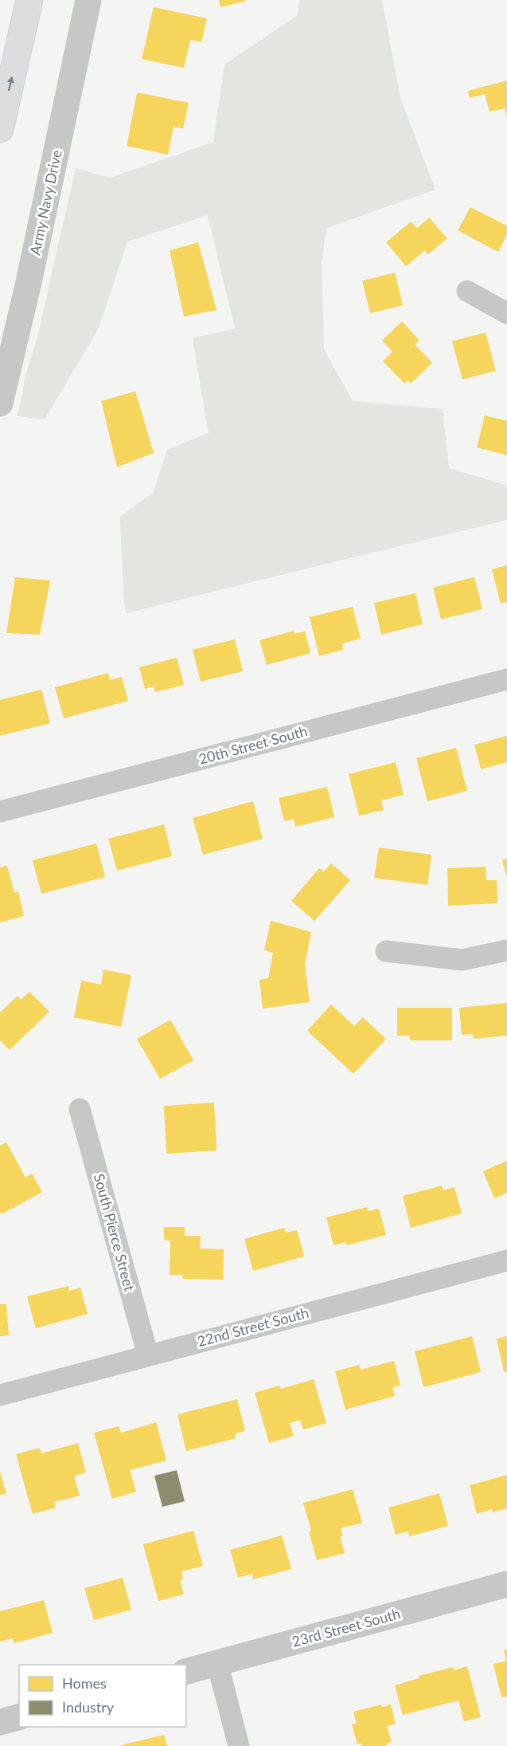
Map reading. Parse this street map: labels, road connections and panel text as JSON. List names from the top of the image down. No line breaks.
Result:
{"streets":{"street":["Army Navy Drive","20th Street South","South Pierce Street","22nd Street South","23rd Street South"]},"crossings":[["South Pierce Street","22nd Street South"]],"legend":["Homes","Industry"]}
